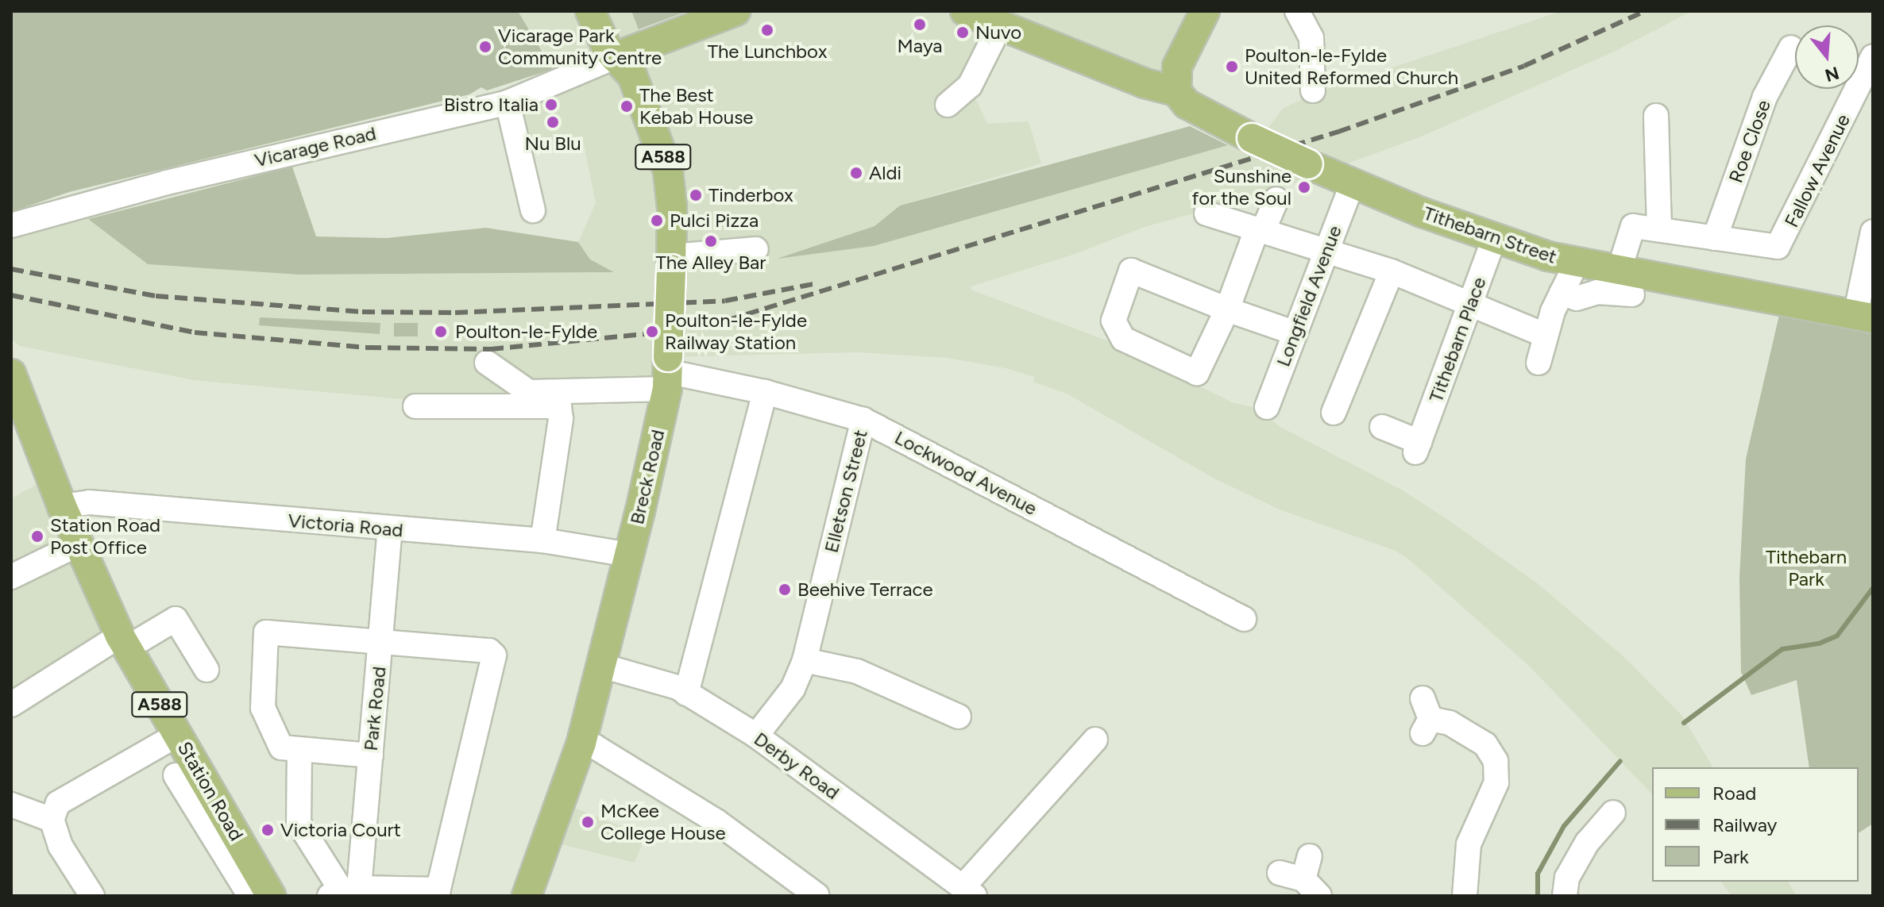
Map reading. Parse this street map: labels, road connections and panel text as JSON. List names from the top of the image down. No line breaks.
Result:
{"streets":{"main road":["A588","Tithebarn Street","Breck Road","Station Road"],"street":["Roe Close","Vicarage Road","Fallow Avenue","Longfield Avenue","Tithebarn Place","Lockwood Avenue","Elletson Street","Victoria Road","Park Road","Derby Road"]},"crossings":[["Roe Close","Fallow Avenue"],["Vicarage Road","A588"],["Vicarage Road","Breck Road"],["A588","Breck Road"],["Fallow Avenue","Tithebarn Street"],["Tithebarn Street","Longfield Avenue"],["Tithebarn Street","Tithebarn Place"],["Lockwood Avenue","Breck Road"],["Lockwood Avenue","Elletson Street"],["Breck Road","Victoria Road"],["Breck Road","Derby Road"],["Elletson Street","Derby Road"],["Victoria Road","Park Road"],["Victoria Road","Station Road"]],"parks":["Tithebarn Park"],"places":["Maya","The Lunchbox","Nuvo","Vicarage Park Community Centre","Poulton-le-Fylde United Reformed Church","Bistro Italia","The Best Kebab House","Nu Blu","Aldi","Sunshine for the Soul","Tinderbox","Pulci Pizza","The Alley Bar","Poulton-le-Fylde","Poulton-le-Fylde Railway Station","Station Road Post Office","Beehive Terrace","McKee College House","Victoria Court"],"legend":["Road","Railway","Park"],"north":"bottom"}
